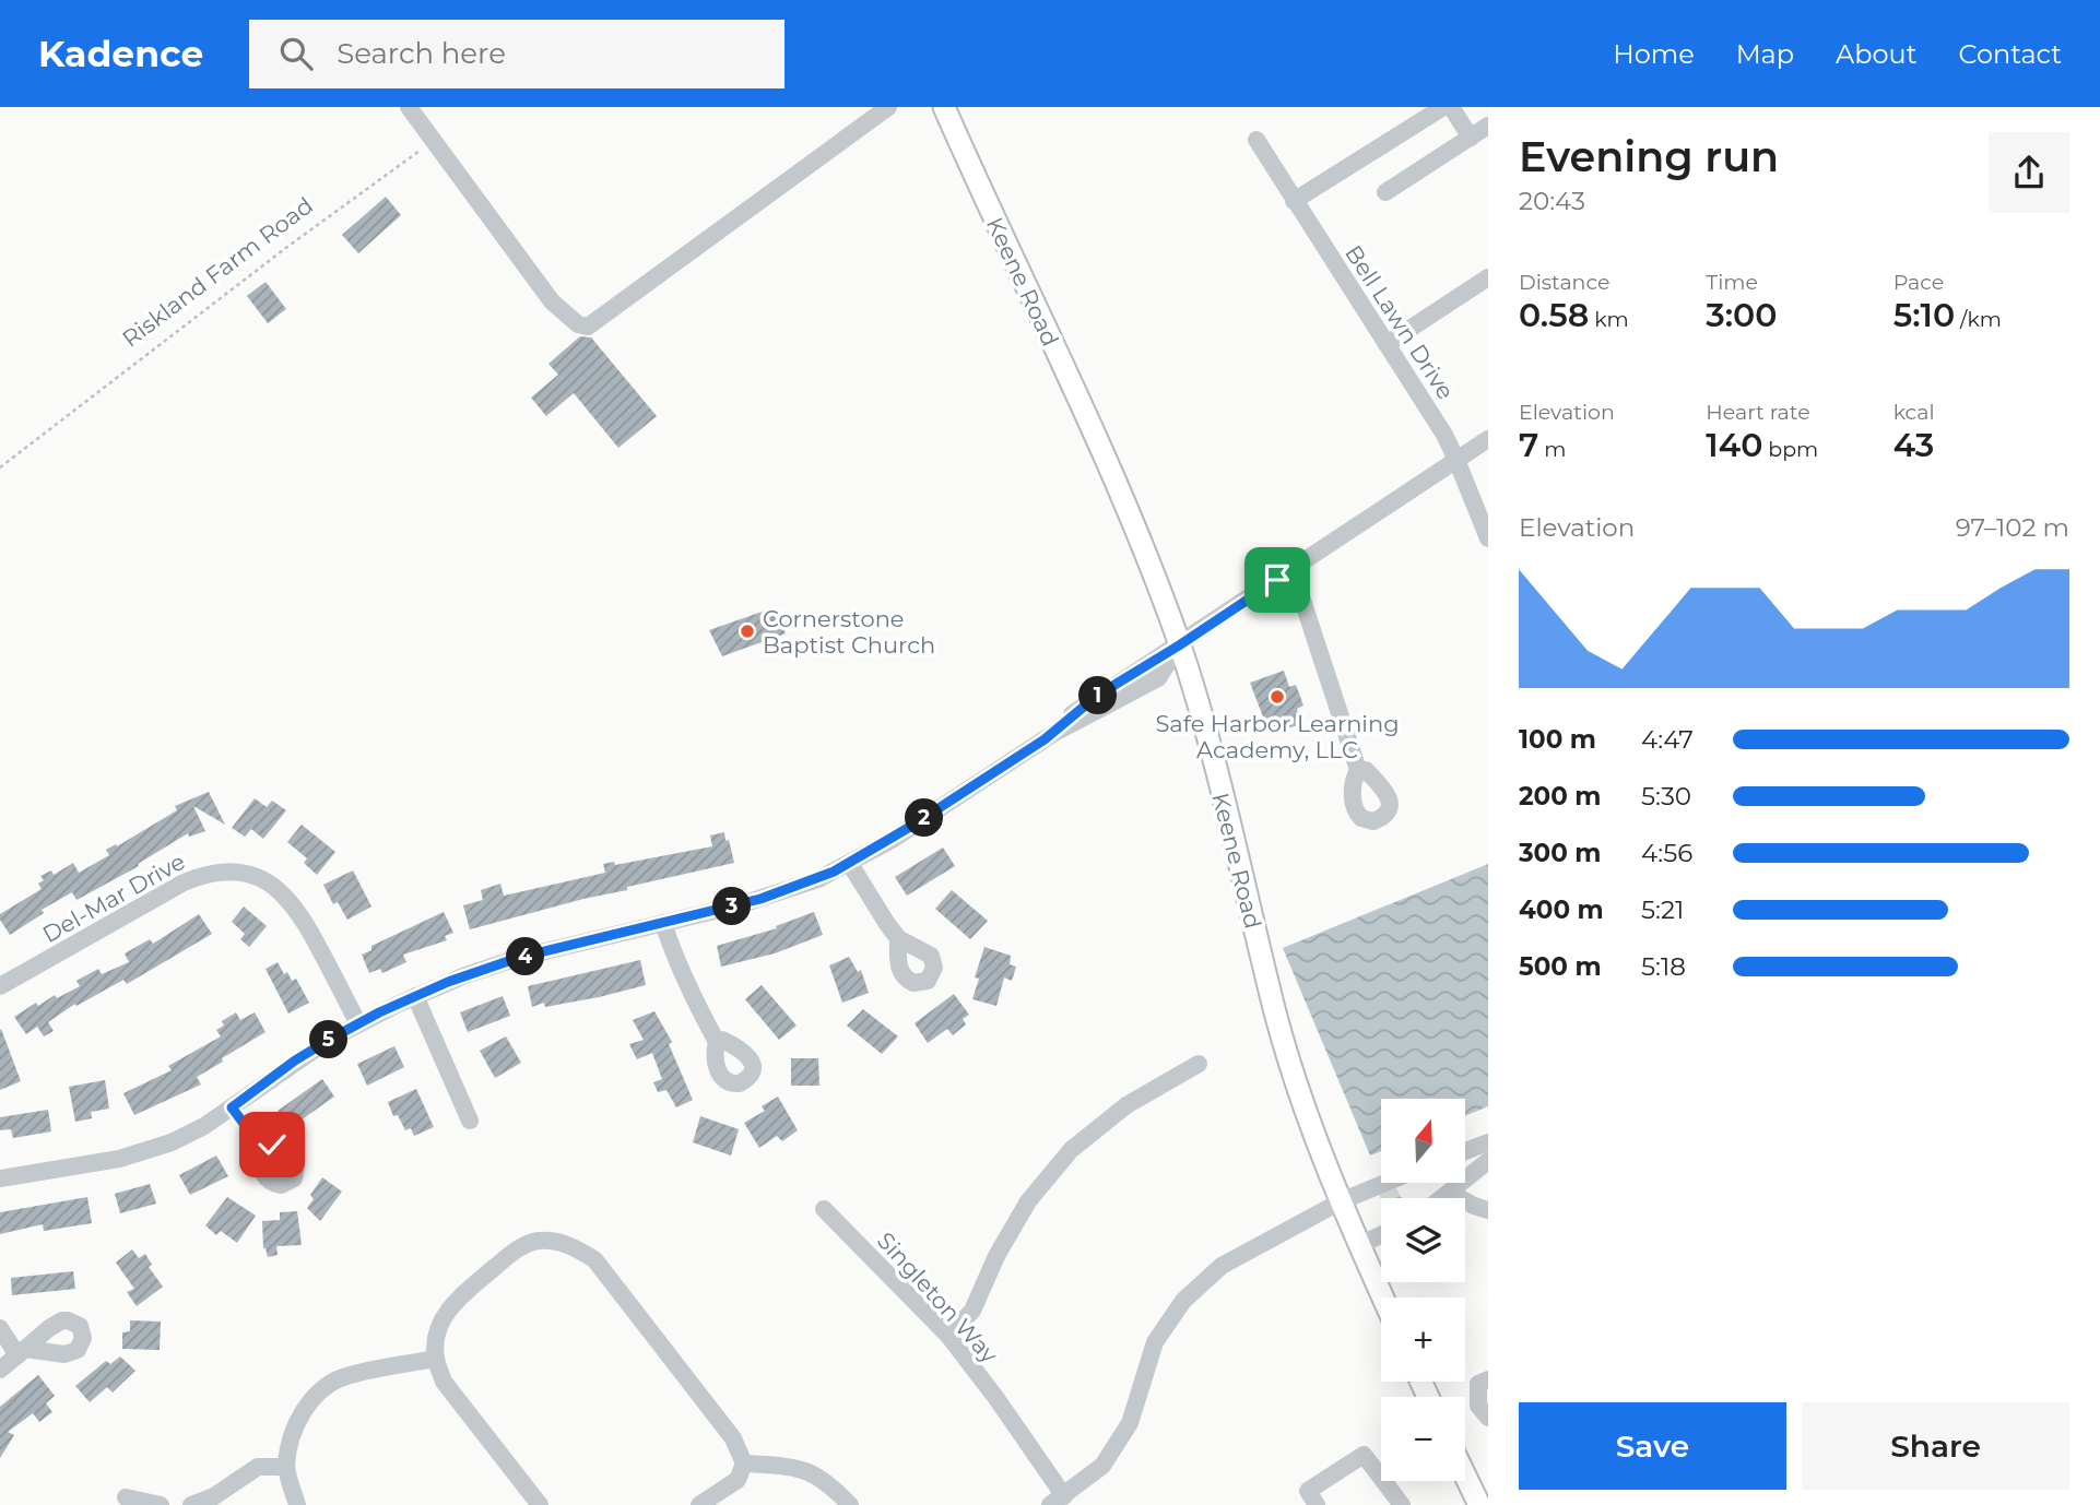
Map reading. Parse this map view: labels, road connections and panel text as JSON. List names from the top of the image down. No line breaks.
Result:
{"streets":{"main road":["Keene Road"],"street":["Bell Lawn Drive","Del-Mar Drive","Singleton Way"],"path":["Riskland Farm Road"]},"places":["Cornerstone Baptist Church","Safe Harbor Learning Academy, LLC"],"north":"top","page":{"header":"Kadence","search":"Search here","nav":["Home","Map","About","Contact"],"heading":["Evening run","20:43"],"stats":[["Distance","0.58 km"],["Time","3:00"],["Pace","5:10 /km"],["Elevation","7 m"],["Heart rate","140 bpm"],["kcal","43"]],"chart":["Elevation","97–102 m"],"pins":["1","2","3","4","5"],"list":[{"name":"100 m","note":"4:47"},{"name":"200 m","note":"5:30"},{"name":"300 m","note":"4:56"},{"name":"400 m","note":"5:21"},{"name":"500 m","note":"5:18"}],"map_buttons":["+","−"],"buttons":["Save","Share"]}}
